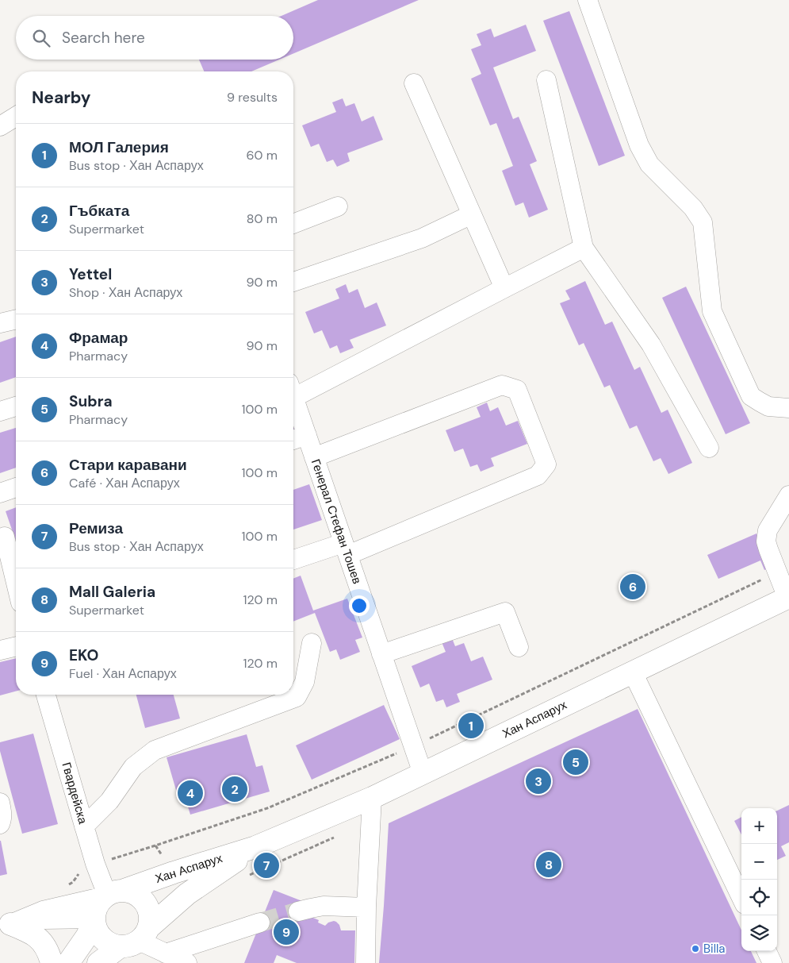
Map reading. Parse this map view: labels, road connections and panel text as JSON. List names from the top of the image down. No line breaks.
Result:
{"streets":{"main road":["Хан Аспарух"],"street":["Генерал Стефан Тошев","Гвардейска"]},"crossings":[["Генерал Стефан Тошев","Хан Аспарух"],["Хан Аспарух","Гвардейска"]],"places":["Billa"],"page":{"search":"Search here","heading":["Nearby","9 results"],"list":[{"mark":"1","name":"МОЛ Галерия","note":"Bus stop · Хан Аспарух","value":"60 m"},{"mark":"2","name":"Гъбката","note":"Supermarket","value":"80 m"},{"mark":"3","name":"Yettel","note":"Shop · Хан Аспарух","value":"90 m"},{"mark":"4","name":"Фрамар","note":"Pharmacy","value":"90 m"},{"mark":"5","name":"Subra","note":"Pharmacy","value":"100 m"},{"mark":"6","name":"Стари каравани","note":"Café · Хан Аспарух","value":"100 m"},{"mark":"7","name":"Ремиза","note":"Bus stop · Хан Аспарух","value":"100 m"},{"mark":"8","name":"Mall Galeria","note":"Supermarket","value":"120 m"},{"mark":"9","name":"EKO","note":"Fuel · Хан Аспарух","value":"120 m"}],"pins":["6","1","5","3","2","4","8","7","9"],"map_buttons":["+","−"]}}
